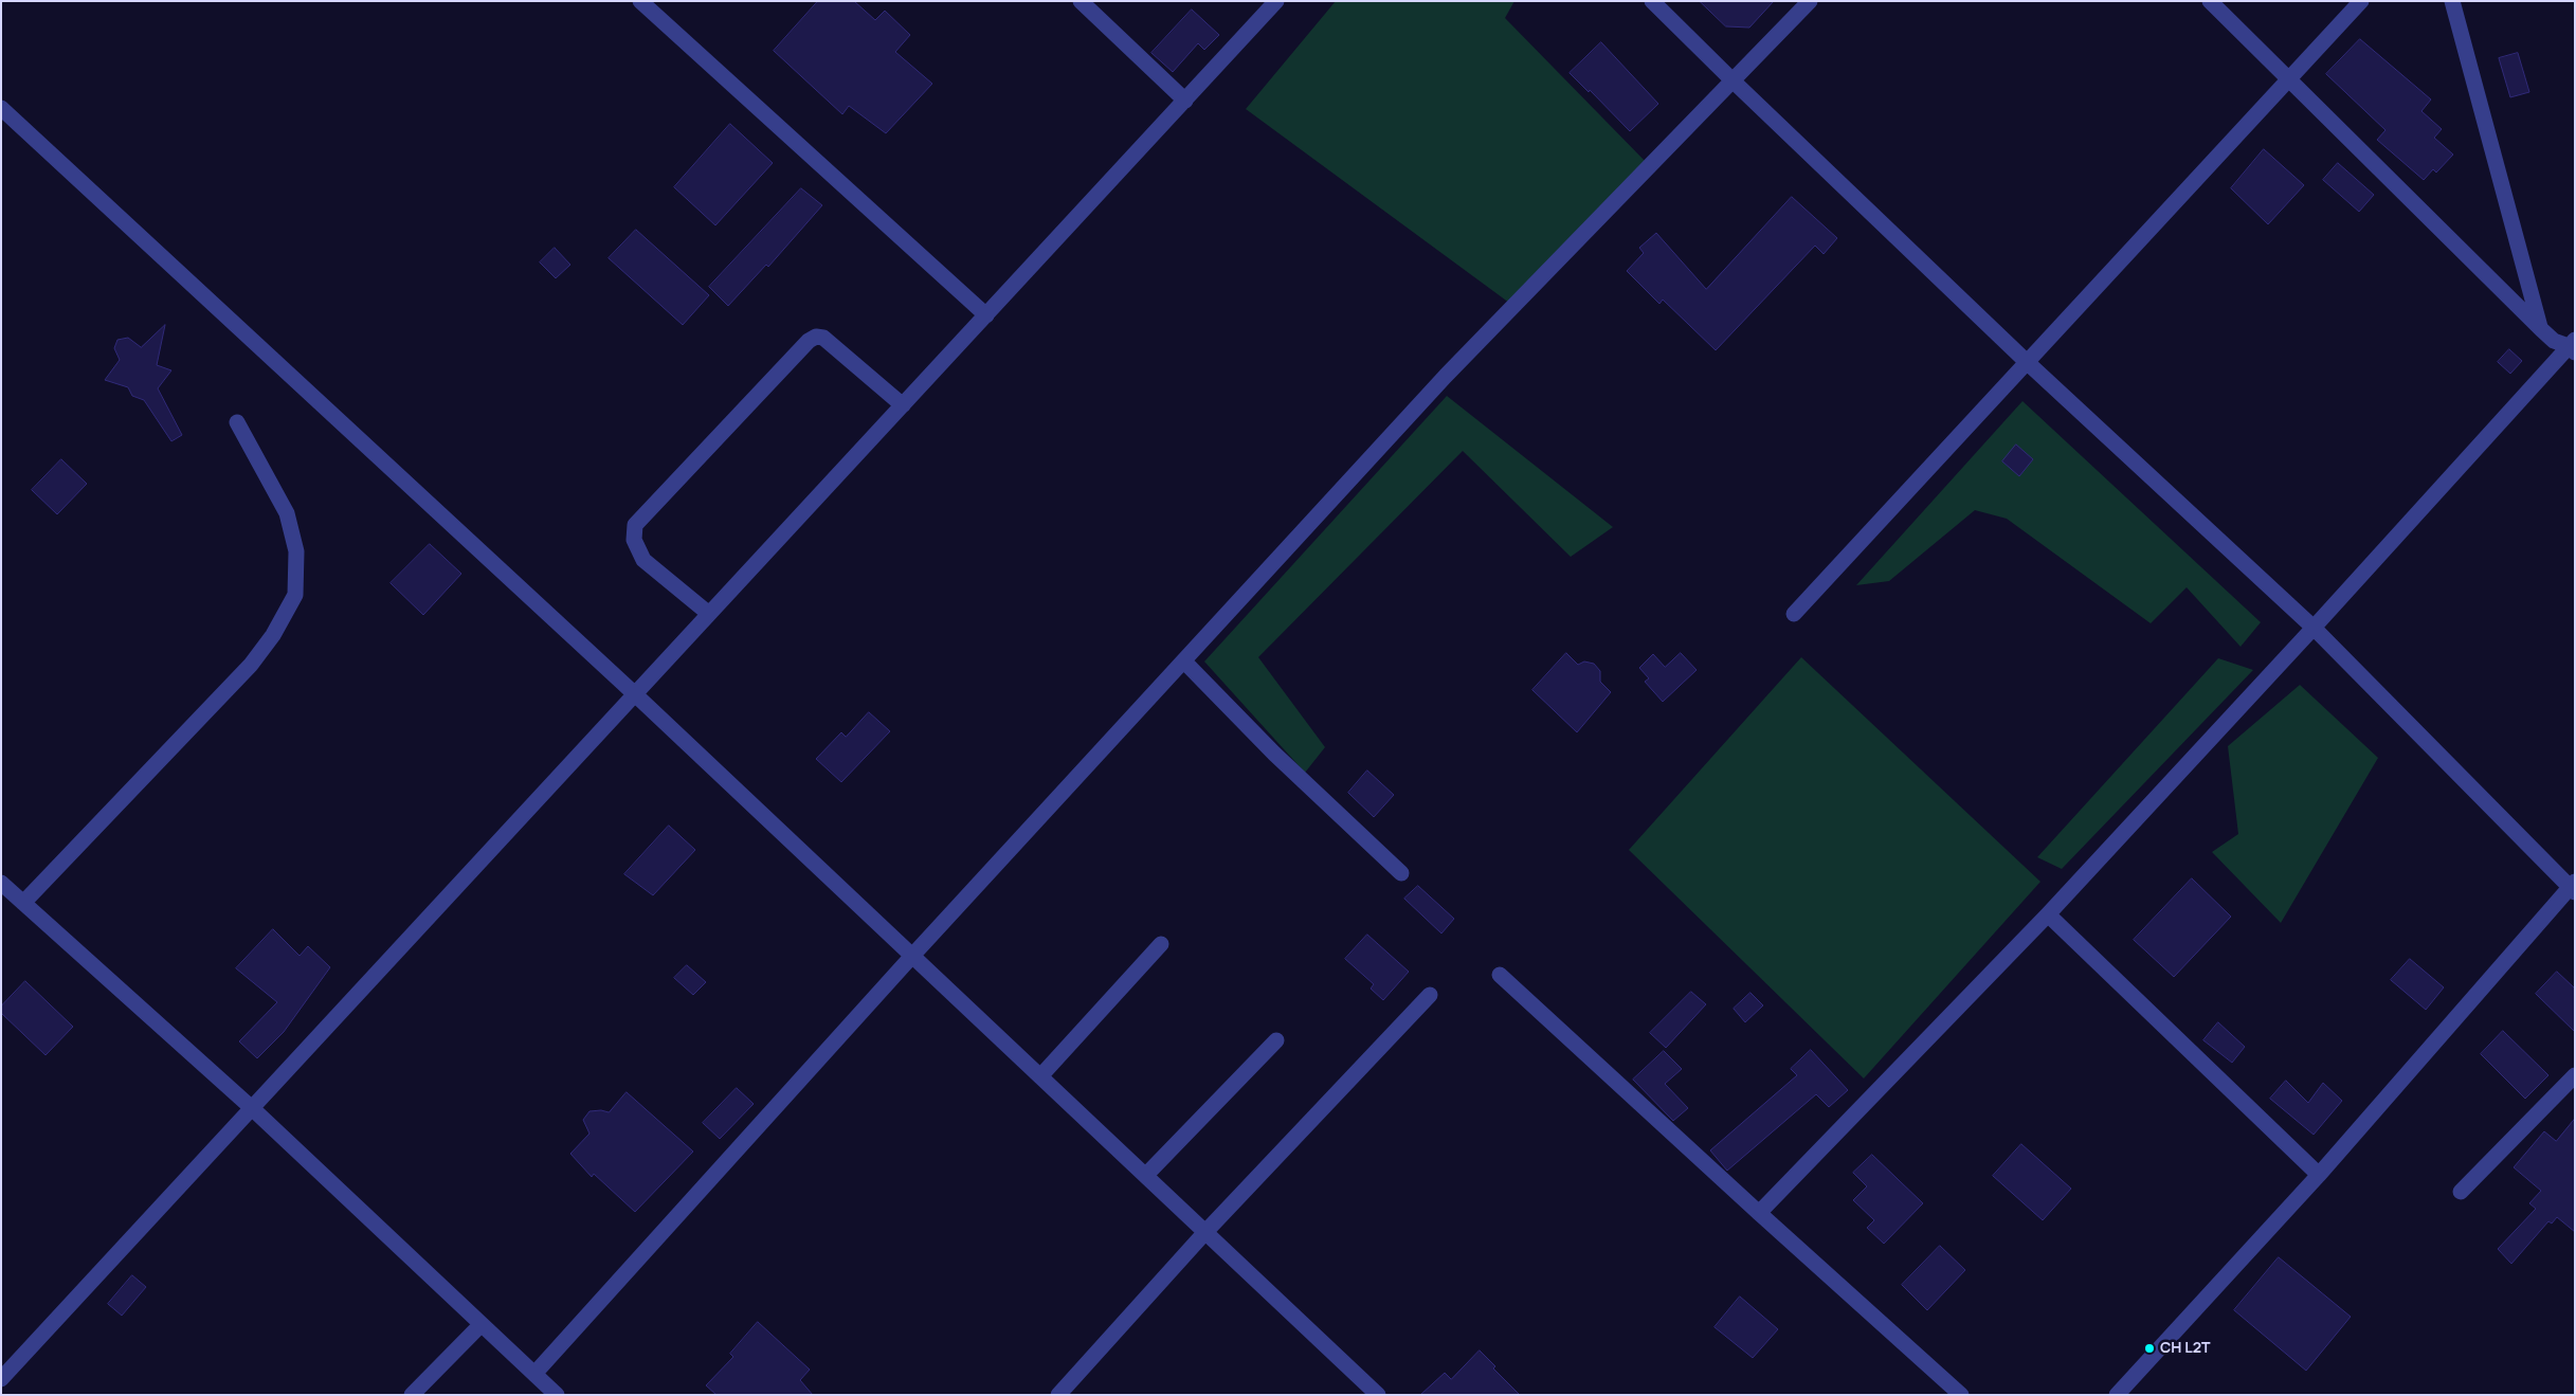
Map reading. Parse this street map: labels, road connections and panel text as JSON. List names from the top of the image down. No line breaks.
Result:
{"places":["CH L2T"]}
